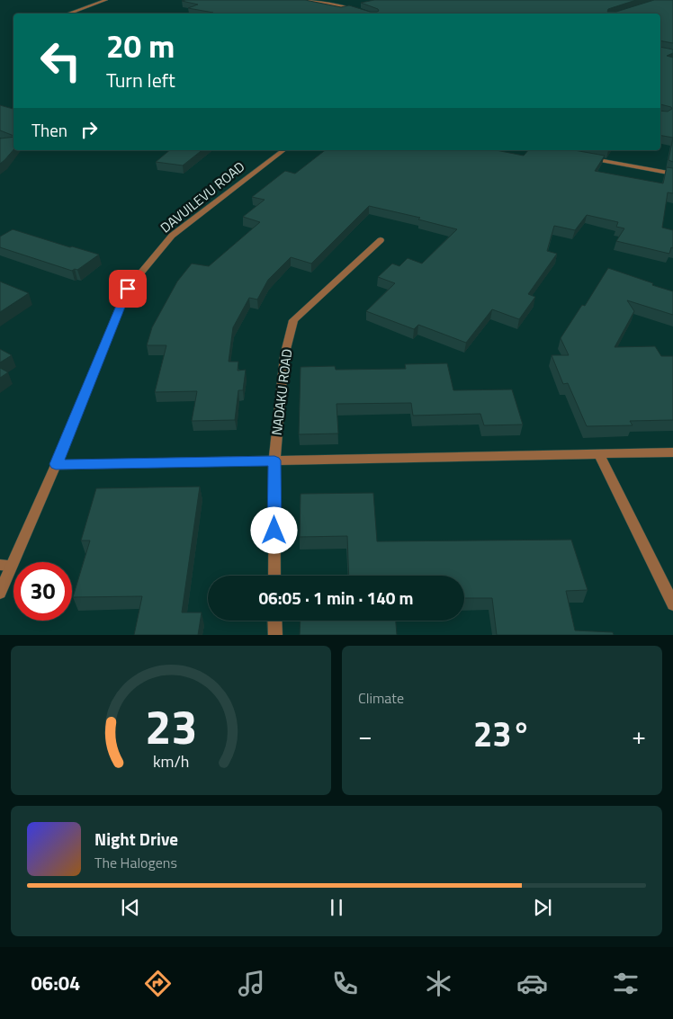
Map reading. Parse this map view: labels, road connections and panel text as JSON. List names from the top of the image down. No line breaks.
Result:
{"streets":{"street":["DAVUILEVU ROAD","NADAKU ROAD"]},"page":{"turn":["20 m","Turn left"],"then":"Then","limit":"30","trip":"06:05 · 1 min · 140 m","tile":"Climate","heat":["−","23°","+"],"song":["Night Drive","The Halogens"],"tabs":"06:04","gauge":["23","km/h"]}}
